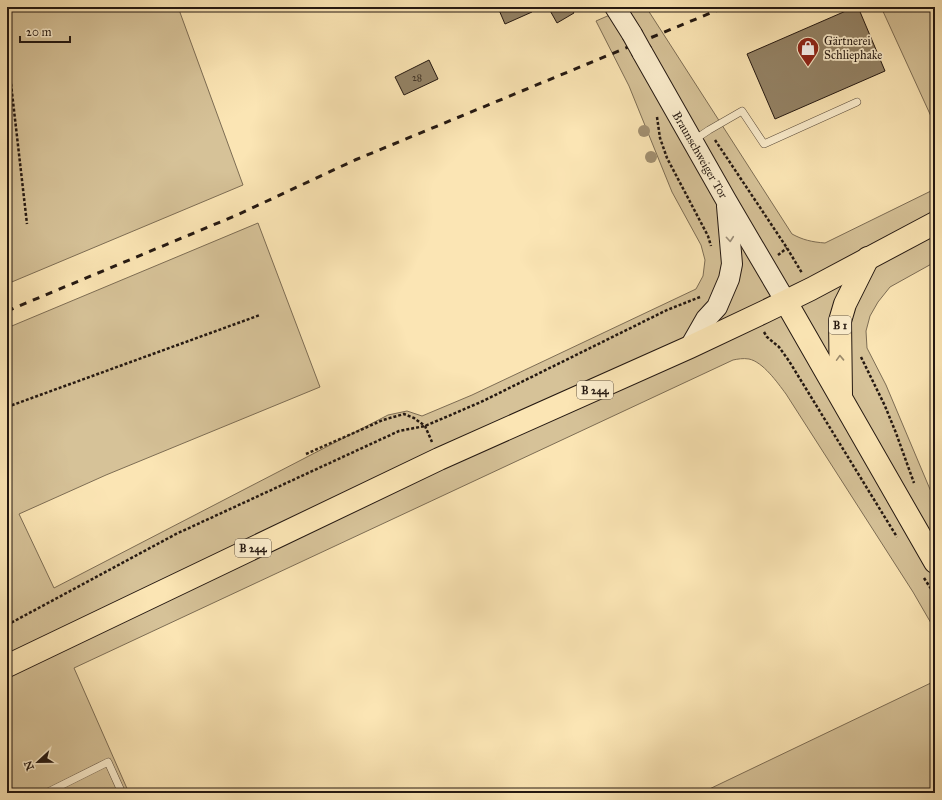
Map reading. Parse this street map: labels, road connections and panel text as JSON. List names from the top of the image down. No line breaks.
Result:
{"streets":{"main road":["Braunschweiger Tor","B 1","B 244"]},"crossings":[["Braunschweiger Tor","B 1"],["Braunschweiger Tor","B 244"],["B 1","B 244"]],"places":{"shop":["Gärtnerei Schliephake"]},"house_numbers":["28"],"scale_bar":"20 m","north":"left"}
